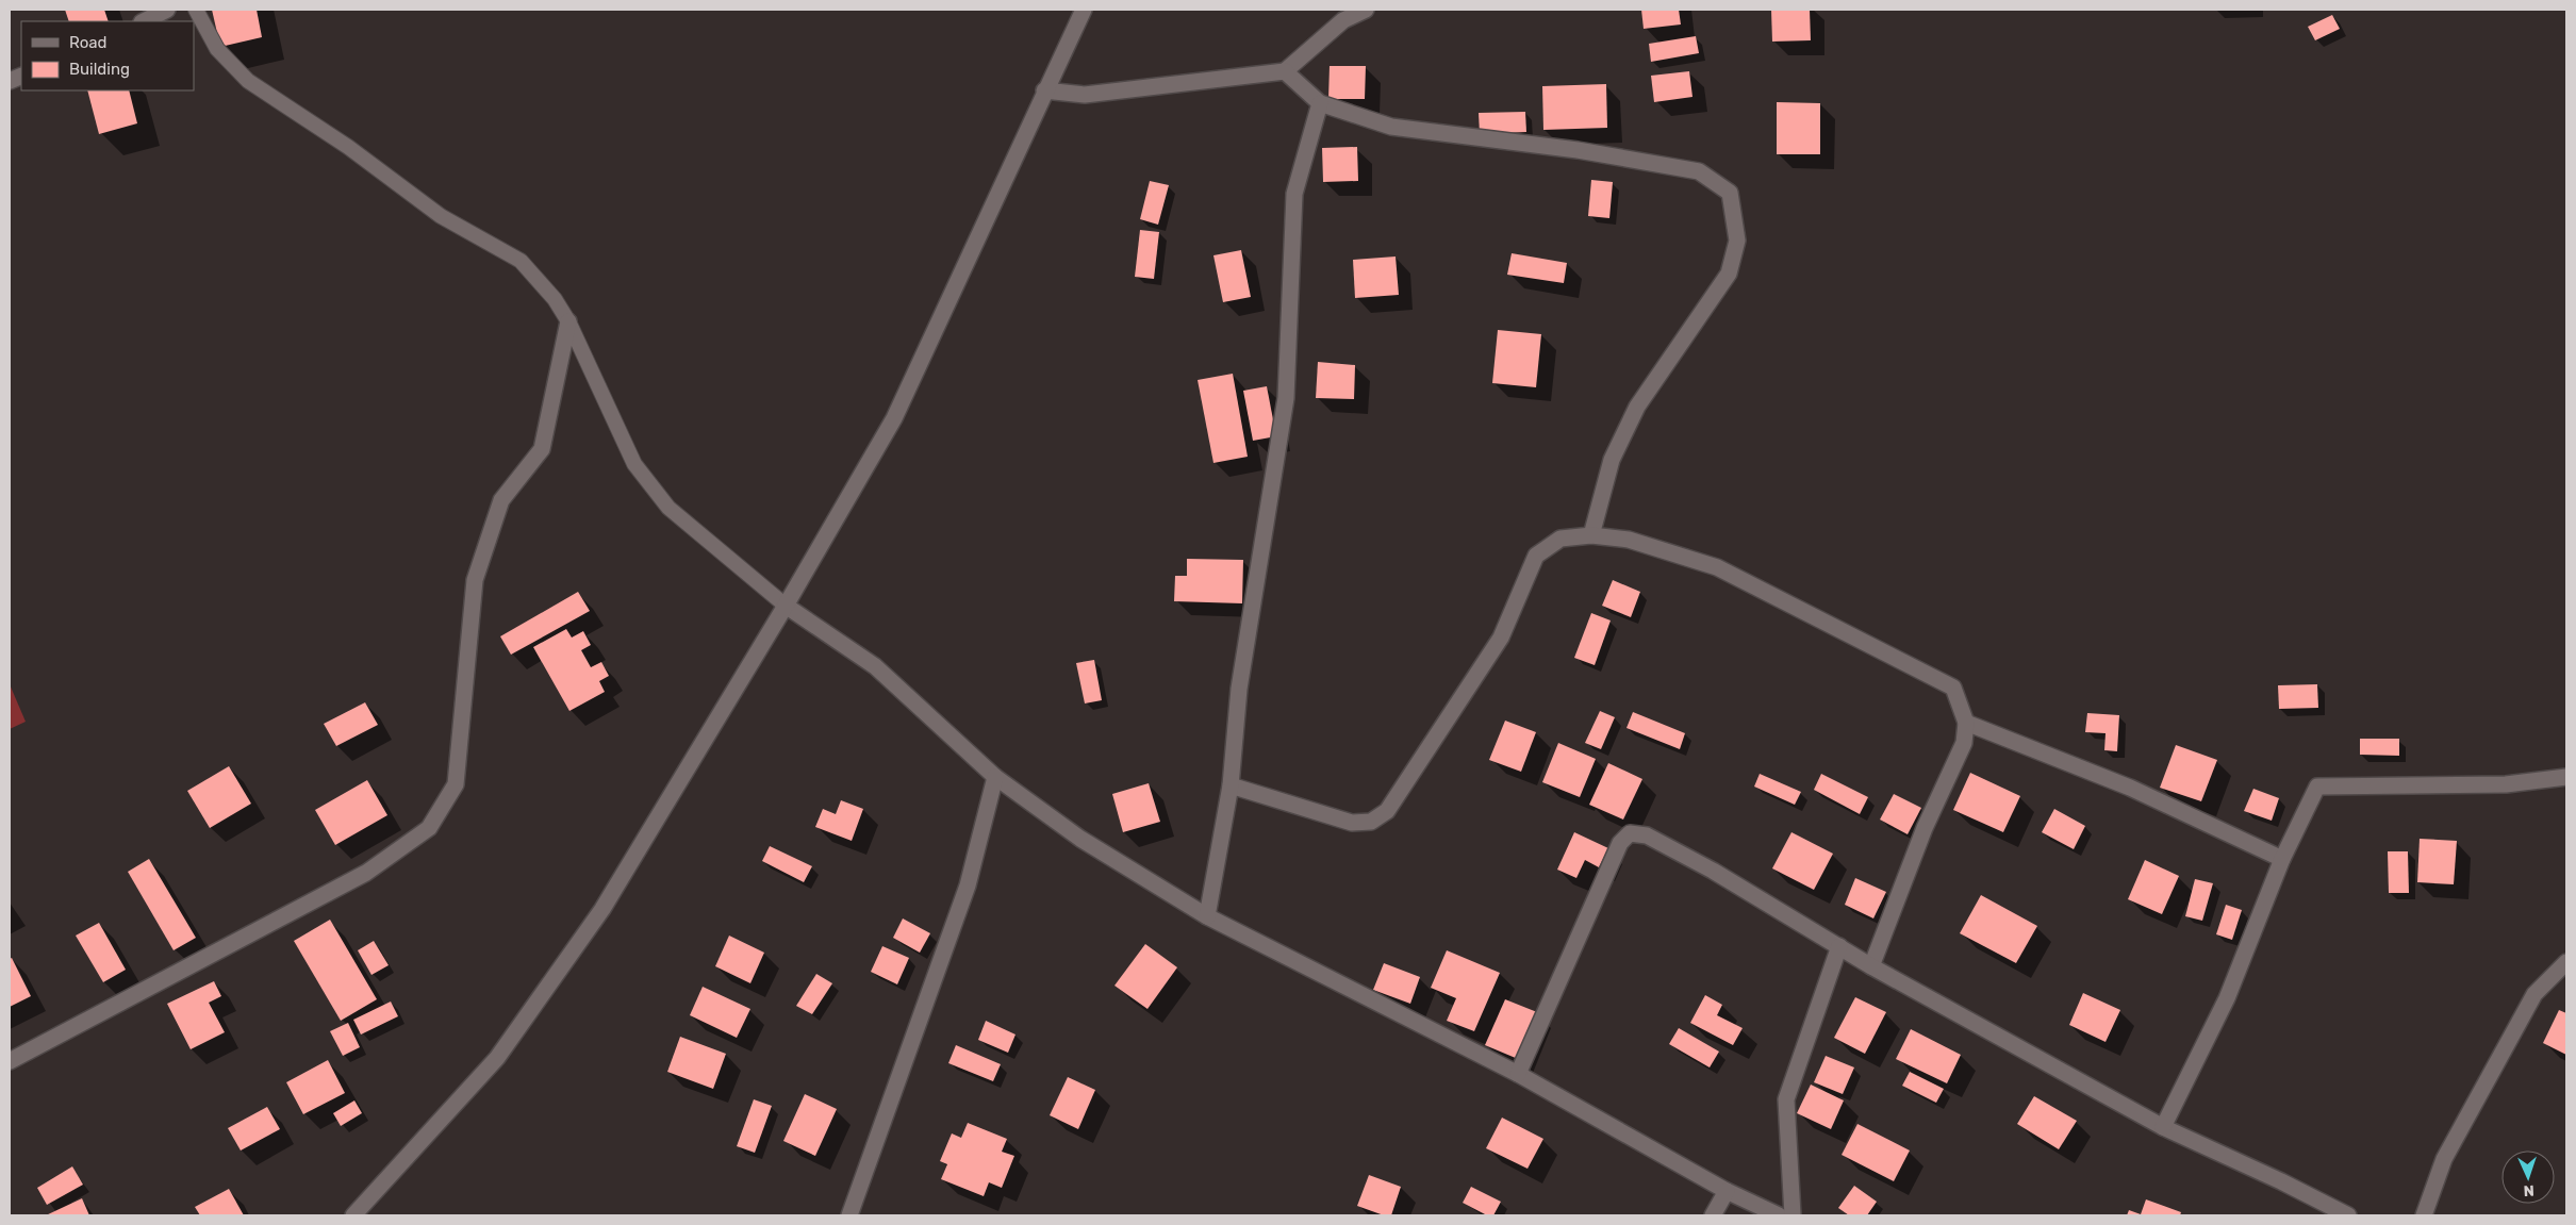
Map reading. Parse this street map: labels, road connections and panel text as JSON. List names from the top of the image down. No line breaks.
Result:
{"legend":["Road","Building"],"north":"bottom"}
